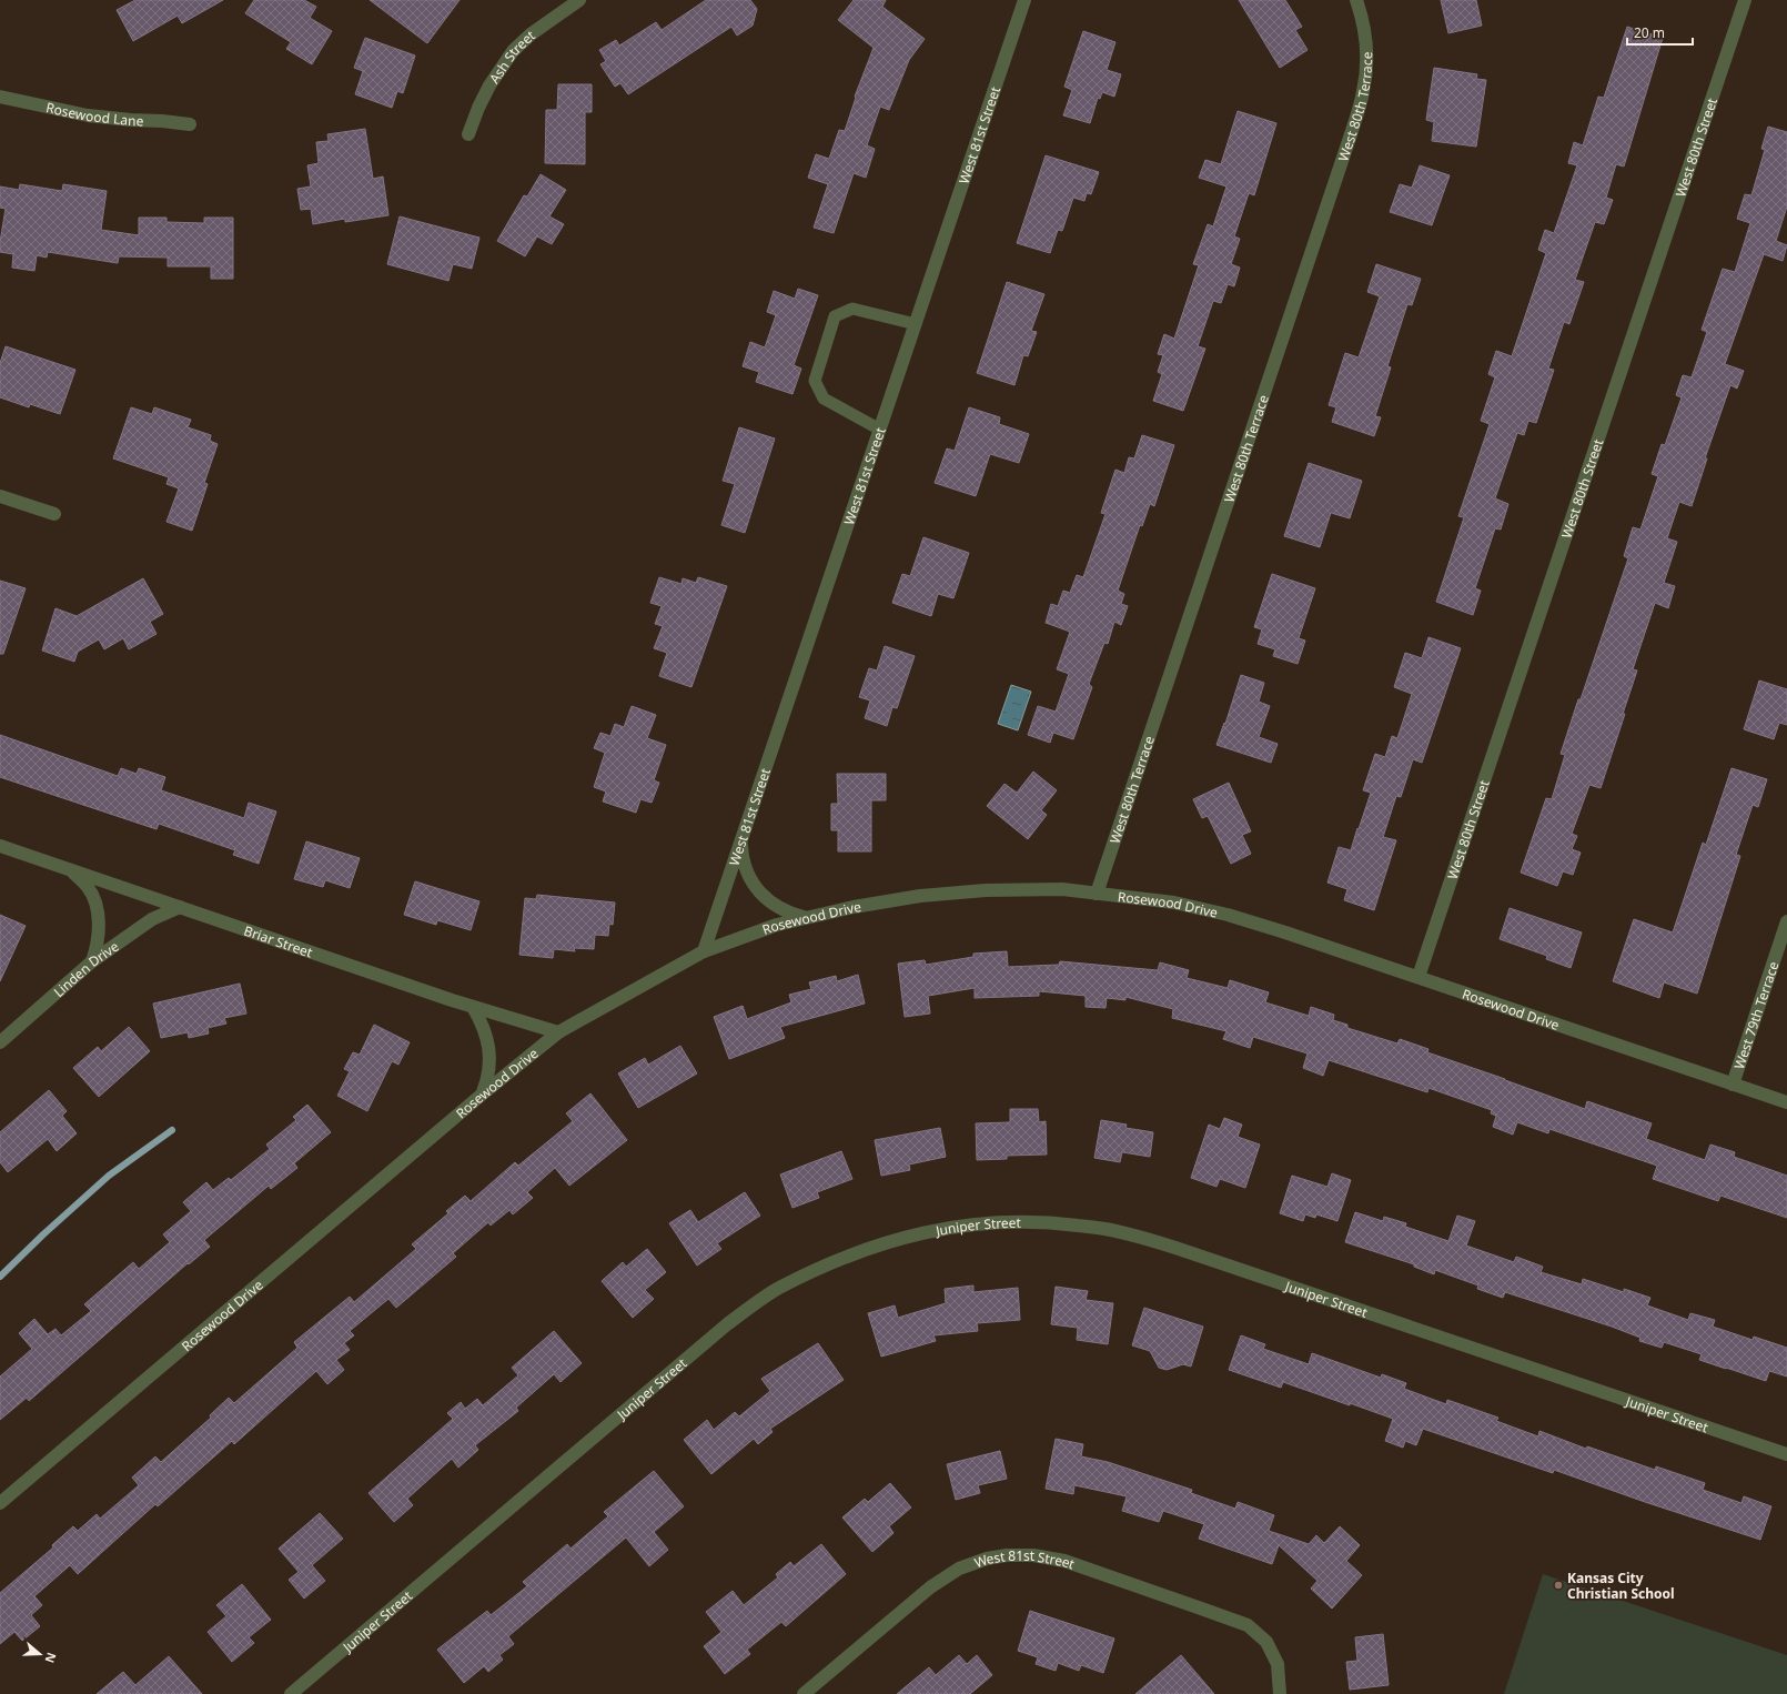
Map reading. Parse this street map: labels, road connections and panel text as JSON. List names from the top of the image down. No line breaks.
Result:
{"streets":{"street":["Ash Street","West 80th Terrace","Rosewood Lane","West 81st Street","West 80th Street","Rosewood Drive","Briar Street","Linden Drive","West 79th Terrace","Juniper Street"]},"crossings":[["West 80th Terrace","Rosewood Drive"],["West 81st Street","Rosewood Drive"],["West 80th Street","Rosewood Drive"],["Rosewood Drive","Briar Street"],["Rosewood Drive","West 79th Terrace"],["Briar Street","Linden Drive"]],"places":["Kansas City Christian School"],"scale_bar":"20 m","north":"right"}
